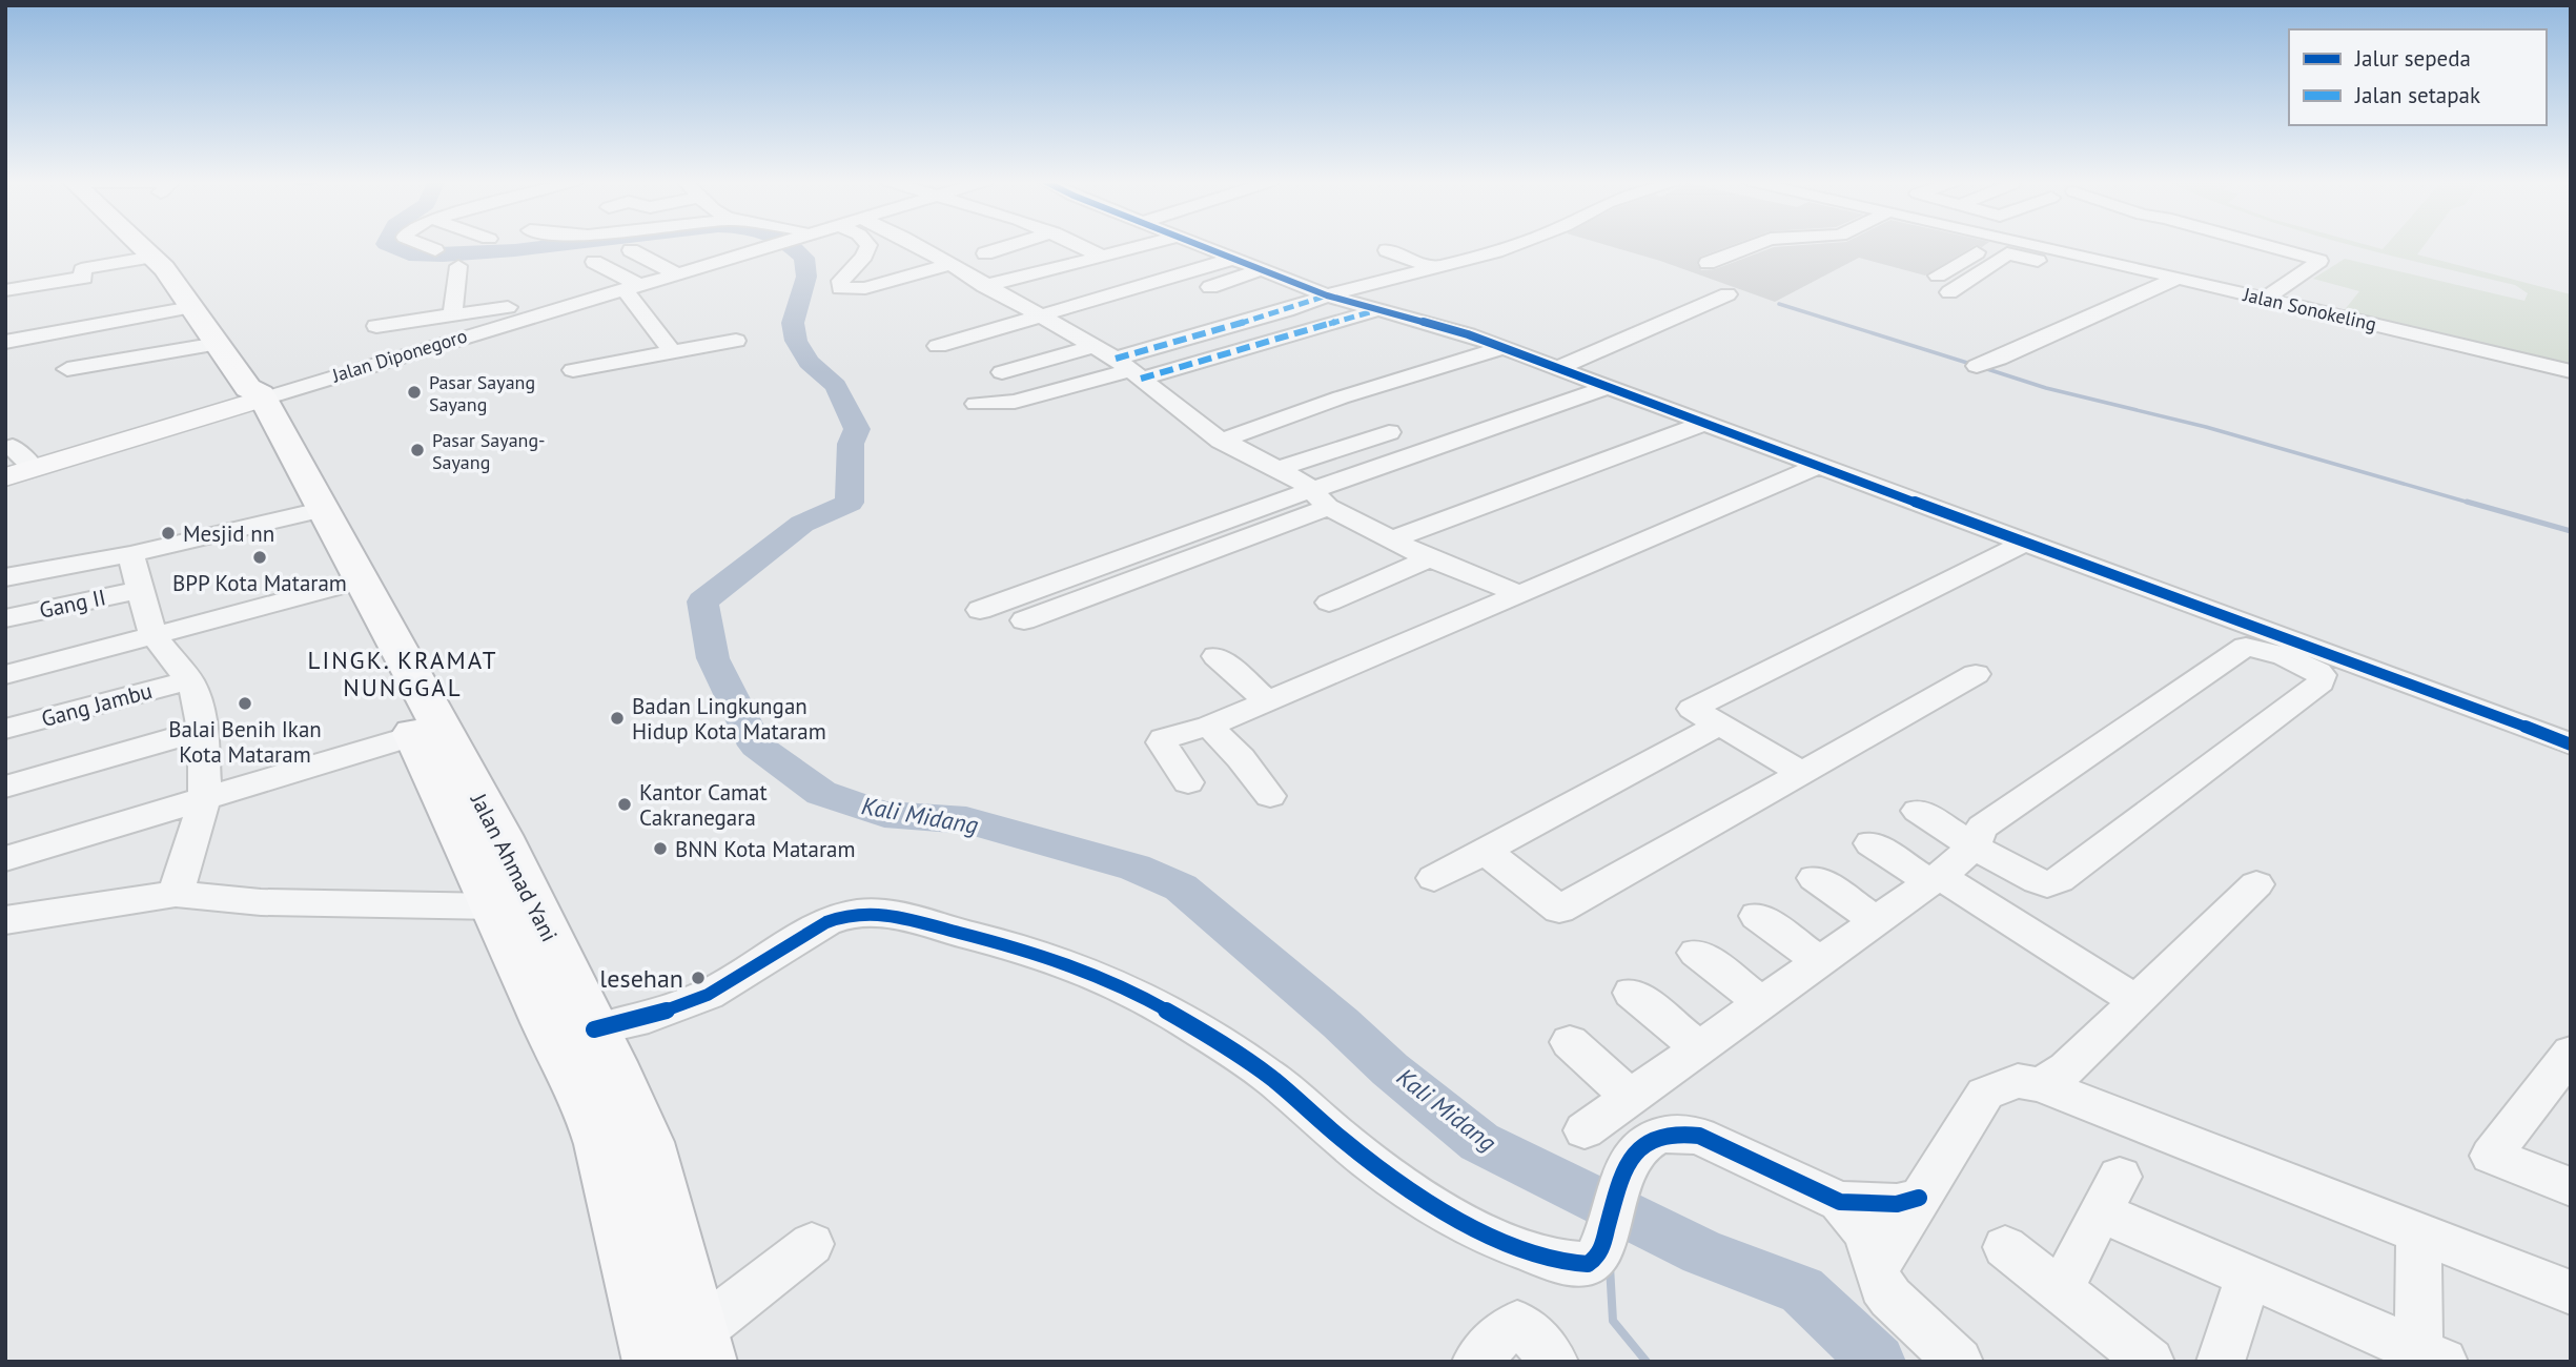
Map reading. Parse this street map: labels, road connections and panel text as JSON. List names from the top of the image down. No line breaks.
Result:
{"streets":{"highway":["Jalan Ahmad Yani"],"main road":["Jalan Diponegoro"],"street":["Jalan Sonokeling","Gang II","Gang Jambu"]},"crossings":[["Jalan Diponegoro","Jalan Ahmad Yani"]],"districts":["LINGK. KRAMAT NUNGGAL"],"water":["Kali Midang"],"places":["Pasar Sayang Sayang","Pasar Sayang- Sayang","Mesjid nn","BPP Kota Mataram","Balai Benih Ikan Kota Mataram","Badan Lingkungan Hidup Kota Mataram","Kantor Camat Cakranegara","BNN Kota Mataram","lesehan"],"legend":["Jalur sepeda","Jalan setapak"]}
